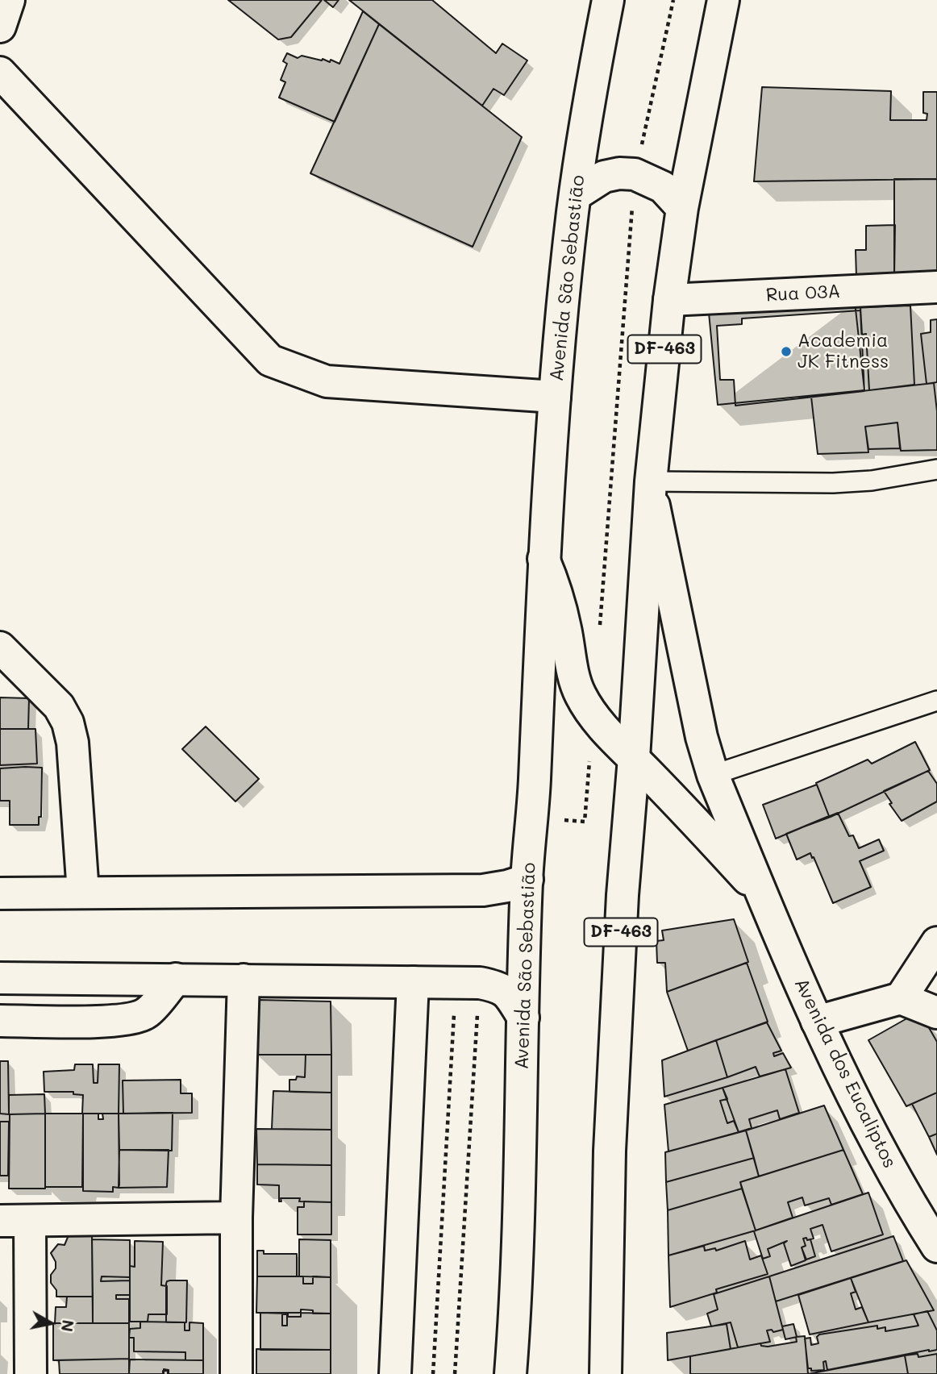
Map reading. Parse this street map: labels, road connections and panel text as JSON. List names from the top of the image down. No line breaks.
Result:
{"streets":{"street":["Avenida São Sebastião","Rua 03A","DF-463","Avenida dos Eucaliptos"]},"crossings":[["Avenida São Sebastião","DF-463"],["Avenida São Sebastião","Avenida dos Eucaliptos"],["Rua 03A","DF-463"]],"places":["Academia JK Fitness"],"north":"right"}
